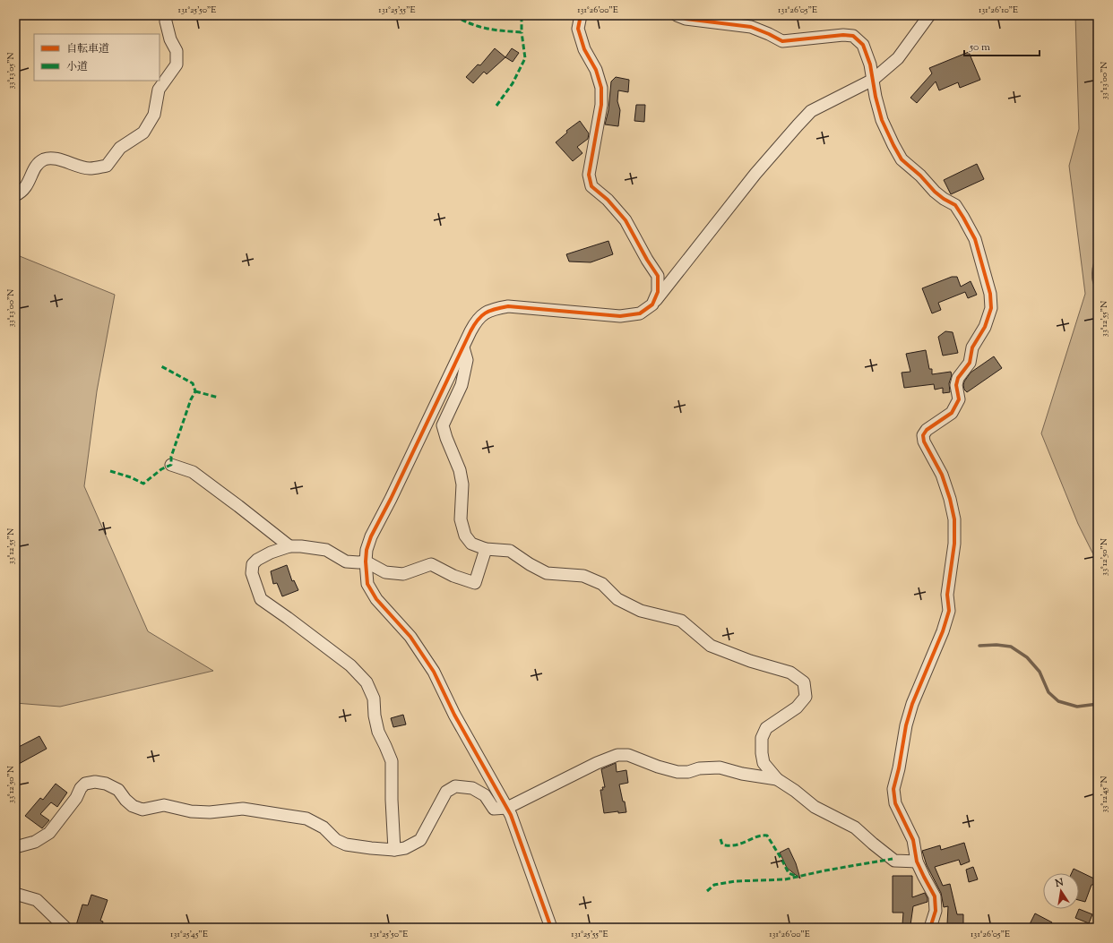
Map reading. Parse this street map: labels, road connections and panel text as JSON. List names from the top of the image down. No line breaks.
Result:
{"legend":["自転車道","小道"],"scale_bar":"50 m","north":"top","coordinates":["131°25'50\"E","131°25'55\"E","131°26'00\"E","131°26'05\"E","131°26'10\"E","33°13'05\"N","33°13'00\"N","33°12'55\"N","33°12'50\"N","33°12'45\"N","131°25'45\"E"]}
